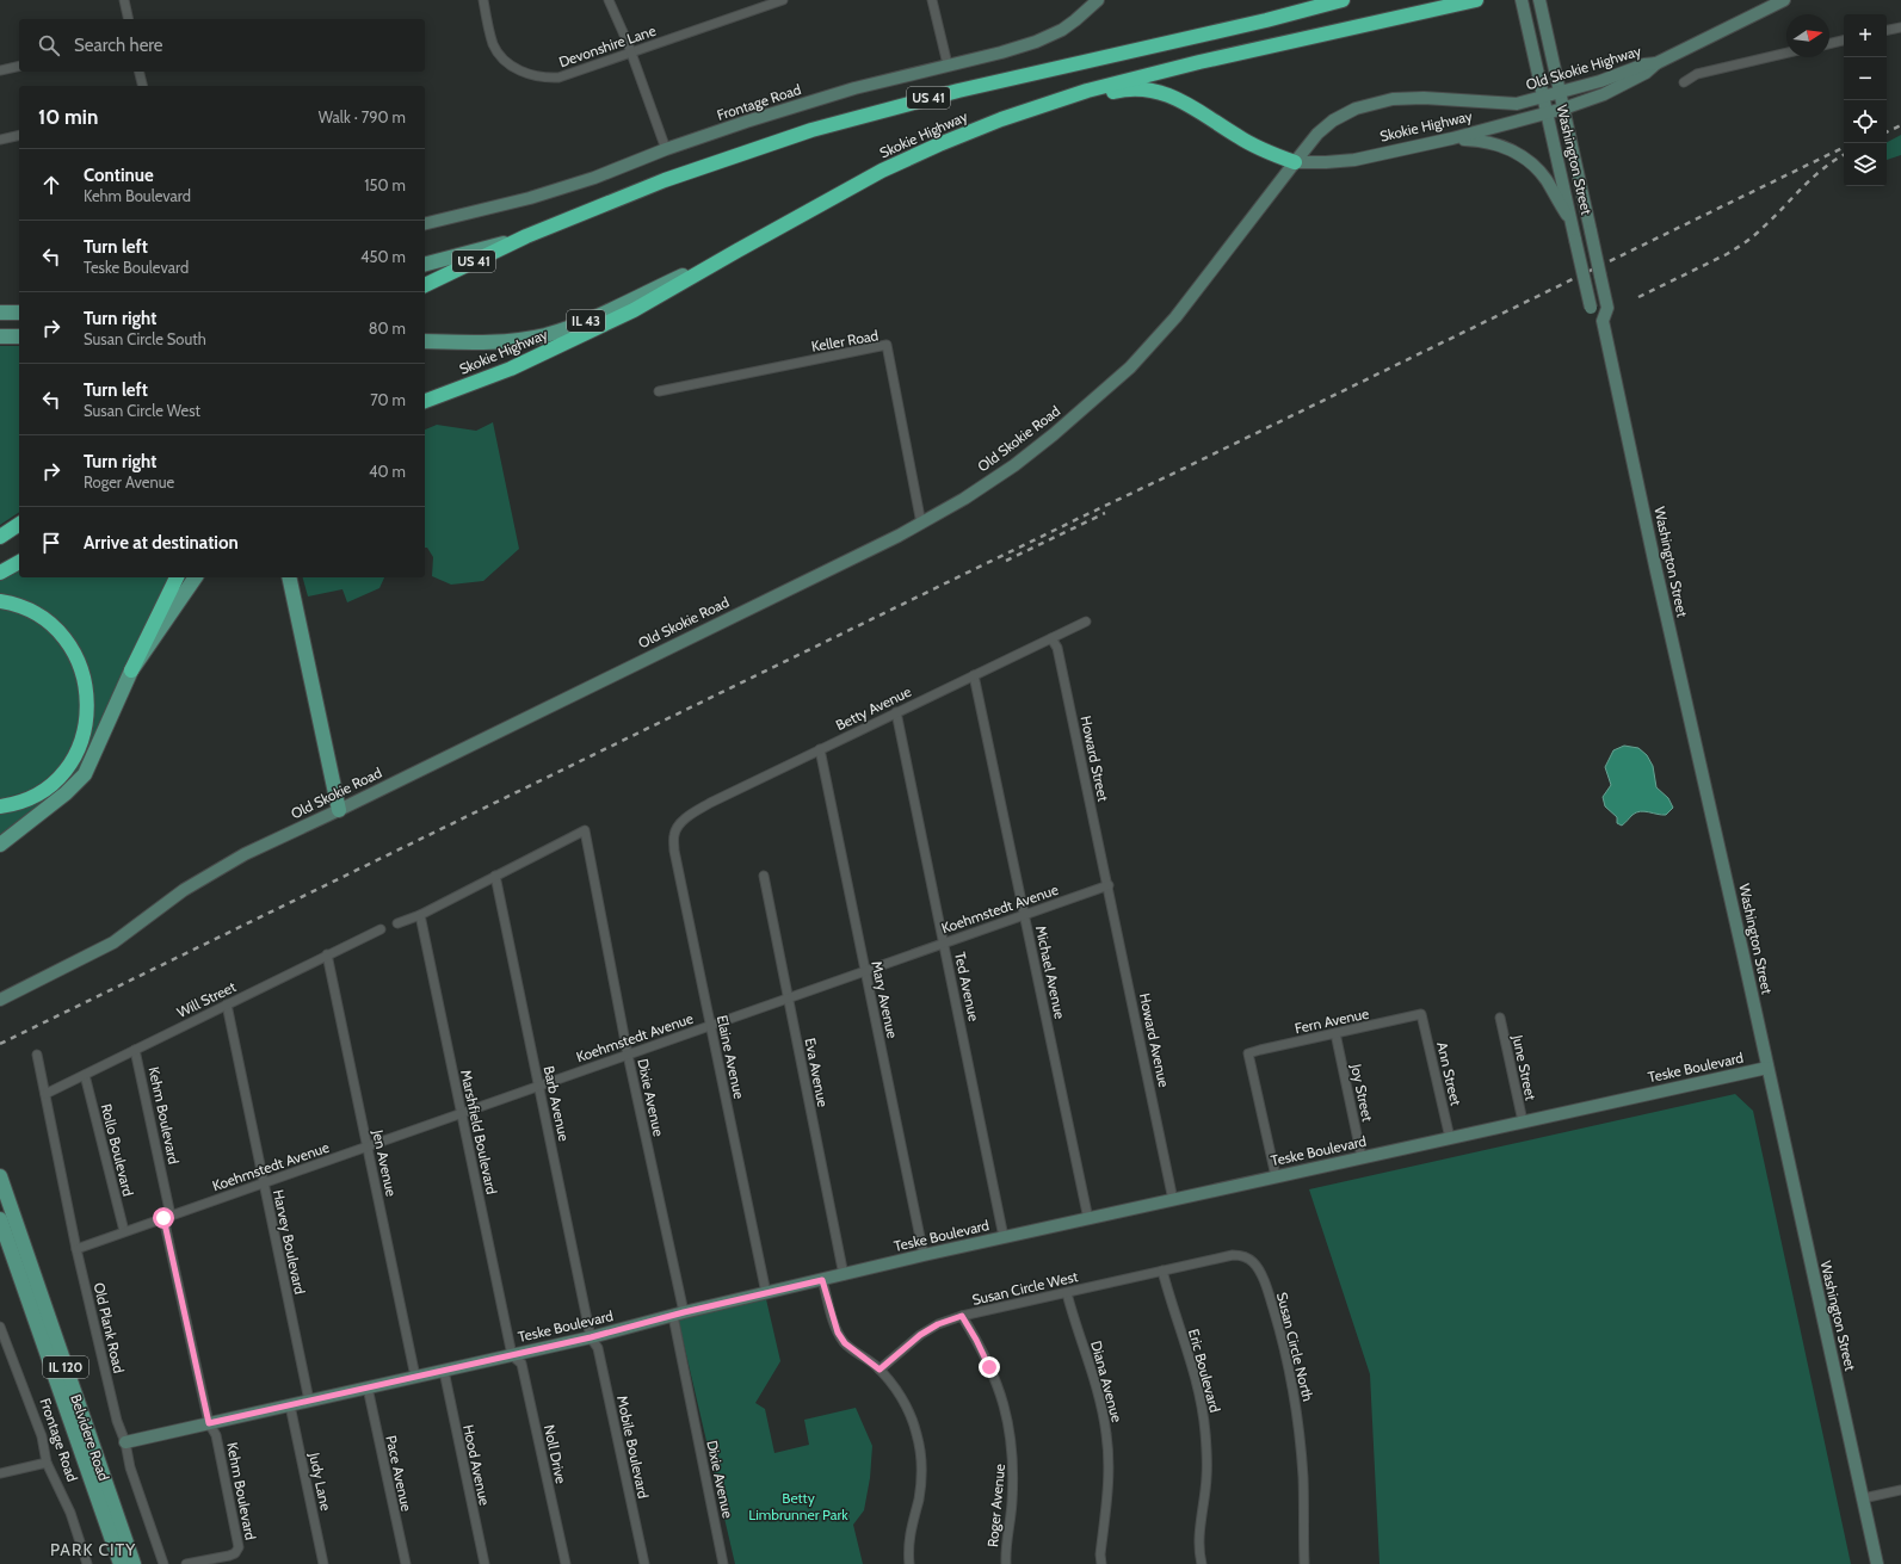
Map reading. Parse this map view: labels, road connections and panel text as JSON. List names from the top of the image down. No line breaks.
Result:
{"streets":{"highway":["US 41","Skokie Highway"],"main road":["IL 43","IL 120","Belvidere Road"],"street":["Devonshire Lane","Old Skokie Highway","Frontage Road","Washington Street","Keller Road","Old Skokie Road","Betty Avenue","Howard Street","Koehmstedt Avenue","Michael Avenue","Ted Avenue","Will Street","Mary Avenue","Fern Avenue","Howard Avenue","Elaine Avenue","June Street","Teske Boulevard","Eva Avenue","Ann Street","Joy Street","Dixie Avenue","Barb Avenue","Kehm Boulevard","Marshfield Boulevard","Rollo Boulevard","Jen Avenue","Harvey Boulevard","Susan Circle West","Old Plank Road","Susan Circle North","Eric Boulevard","Diana Avenue","Mobile Boulevard","Noll Drive","Hood Avenue","Pace Avenue","Judy Lane","Roger Avenue"]},"crossings":[["Old Skokie Highway","Skokie Highway"],["Old Skokie Highway","Washington Street"],["Old Skokie Highway","Old Skokie Road"],["Skokie Highway","Washington Street"],["Skokie Highway","IL 43"],["Skokie Highway","Old Skokie Road"],["Washington Street","Teske Boulevard"],["Keller Road","Old Skokie Road"],["Betty Avenue","Howard Street"],["Betty Avenue","Michael Avenue"],["Betty Avenue","Ted Avenue"],["Betty Avenue","Mary Avenue"],["Betty Avenue","Elaine Avenue"],["Howard Street","Koehmstedt Avenue"],["Howard Street","Howard Avenue"],["Koehmstedt Avenue","Michael Avenue"],["Koehmstedt Avenue","Ted Avenue"],["Koehmstedt Avenue","Mary Avenue"],["Koehmstedt Avenue","Howard Avenue"],["Koehmstedt Avenue","Elaine Avenue"],["Koehmstedt Avenue","Eva Avenue"],["Koehmstedt Avenue","Dixie Avenue"],["Koehmstedt Avenue","Barb Avenue"],["Koehmstedt Avenue","Kehm Boulevard"],["Koehmstedt Avenue","Marshfield Boulevard"],["Koehmstedt Avenue","Rollo Boulevard"],["Koehmstedt Avenue","Jen Avenue"],["Koehmstedt Avenue","Harvey Boulevard"],["Koehmstedt Avenue","Old Plank Road"],["Michael Avenue","Teske Boulevard"],["Ted Avenue","Teske Boulevard"],["Will Street","Kehm Boulevard"],["Will Street","Rollo Boulevard"],["Will Street","Jen Avenue"],["Will Street","Harvey Boulevard"],["Will Street","Old Plank Road"],["Mary Avenue","Teske Boulevard"],["Fern Avenue","Teske Boulevard"],["Fern Avenue","Ann Street"],["Fern Avenue","Joy Street"],["Howard Avenue","Teske Boulevard"],["Elaine Avenue","Teske Boulevard"],["June Street","Teske Boulevard"],["Teske Boulevard","Eva Avenue"],["Teske Boulevard","Ann Street"],["Teske Boulevard","Joy Street"],["Teske Boulevard","Dixie Avenue"],["Teske Boulevard","Barb Avenue"],["Teske Boulevard","Kehm Boulevard"],["Teske Boulevard","Marshfield Boulevard"],["Teske Boulevard","Jen Avenue"],["Teske Boulevard","Harvey Boulevard"],["Teske Boulevard","Old Plank Road"],["Teske Boulevard","Mobile Boulevard"],["Teske Boulevard","Noll Drive"],["Teske Boulevard","Hood Avenue"],["Teske Boulevard","Pace Avenue"],["Teske Boulevard","Judy Lane"],["Dixie Avenue","Barb Avenue"],["Barb Avenue","Mobile Boulevard"],["Marshfield Boulevard","Noll Drive"],["Susan Circle West","Susan Circle North"],["Susan Circle West","Eric Boulevard"],["Susan Circle West","Diana Avenue"],["Susan Circle West","Roger Avenue"],["Susan Circle North","Eric Boulevard"]],"districts":["PARK CITY"],"parks":["Betty Limbrunner Park"],"north":"right","page":{"map_buttons":["+","−"],"search":"Search here","heading":["10 min","Walk · 790 m"],"list":[["Continue","Kehm Boulevard","150 m"],["Turn left","Teske Boulevard","450 m"],["Turn right","Susan Circle South","80 m"],["Turn left","Susan Circle West","70 m"],["Turn right","Roger Avenue","40 m"],"Arrive at destination"]}}
